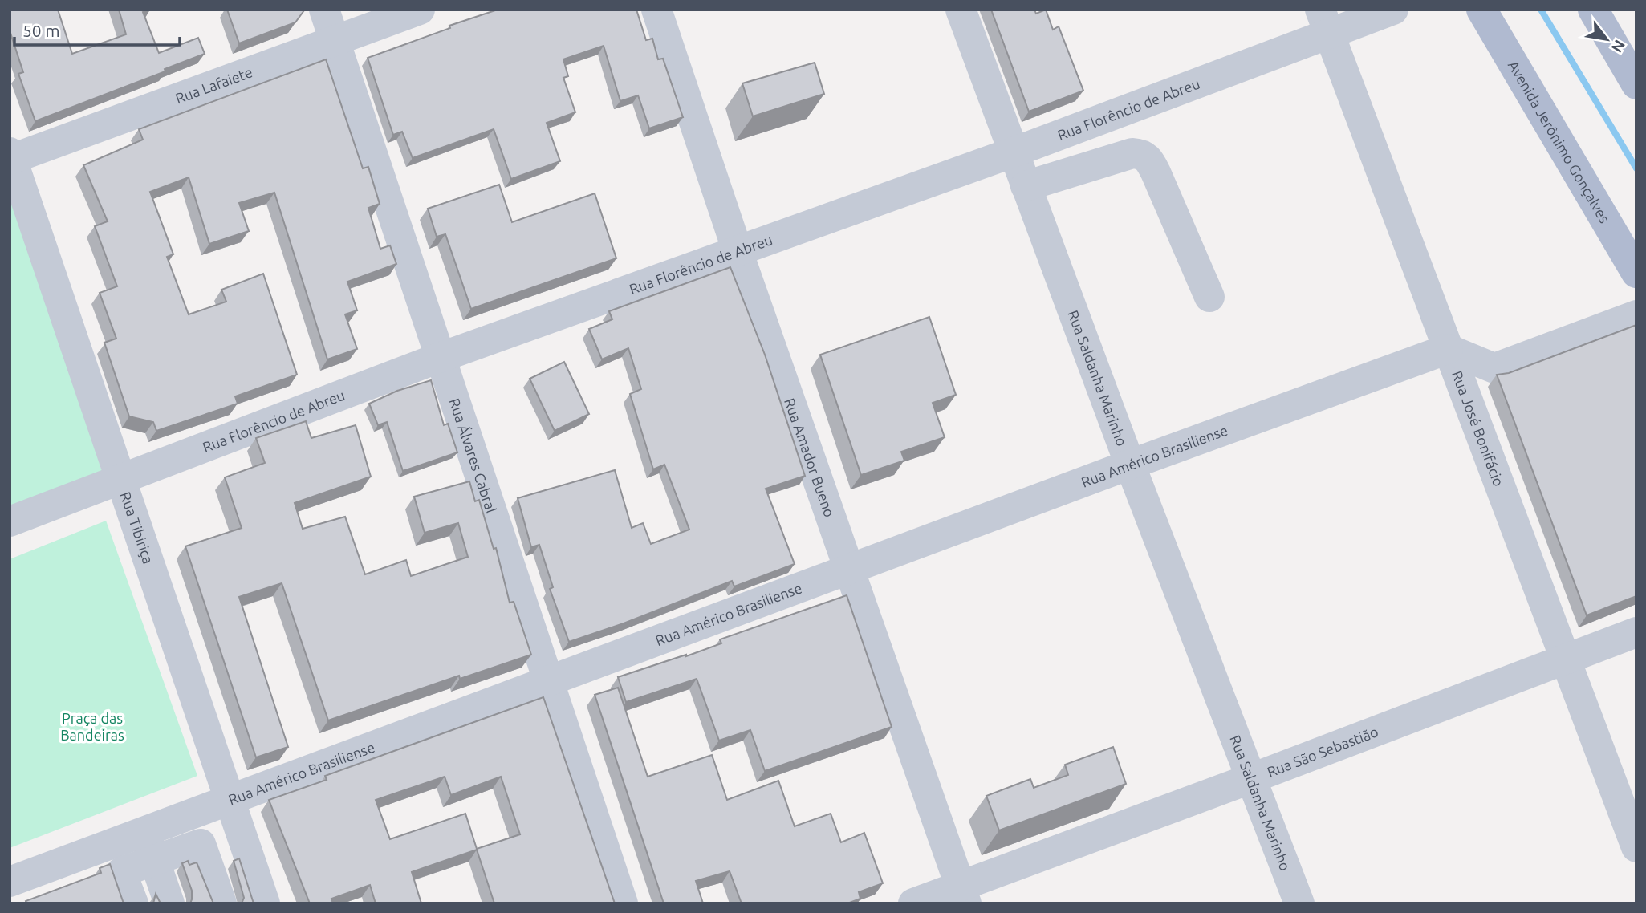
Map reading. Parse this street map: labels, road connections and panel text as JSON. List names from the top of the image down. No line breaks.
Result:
{"streets":{"main road":["Avenida Jerônimo Gonçalves"],"street":["Rua Lafaiete","Rua Florêncio de Abreu","Rua Saldanha Marinho","Rua José Bonifácio","Rua Américo Brasiliense","Rua Álvares Cabral","Rua Amador Bueno","Rua Tibiriça","Rua São Sebastião"]},"crossings":[["Rua Lafaiete","Rua Álvares Cabral"],["Rua Lafaiete","Rua Tibiriça"],["Rua Florêncio de Abreu","Rua Saldanha Marinho"],["Rua Florêncio de Abreu","Rua José Bonifácio"],["Rua Florêncio de Abreu","Rua Álvares Cabral"],["Rua Florêncio de Abreu","Rua Amador Bueno"],["Rua Florêncio de Abreu","Rua Tibiriça"],["Rua Saldanha Marinho","Rua Américo Brasiliense"],["Rua Saldanha Marinho","Rua São Sebastião"],["Rua José Bonifácio","Rua Américo Brasiliense"],["Rua José Bonifácio","Rua São Sebastião"],["Rua Américo Brasiliense","Rua Álvares Cabral"],["Rua Américo Brasiliense","Rua Amador Bueno"],["Rua Américo Brasiliense","Rua Tibiriça"],["Rua Amador Bueno","Rua São Sebastião"]],"parks":["Praça das Bandeiras"],"scale_bar":"50 m","north":"bottom right"}
